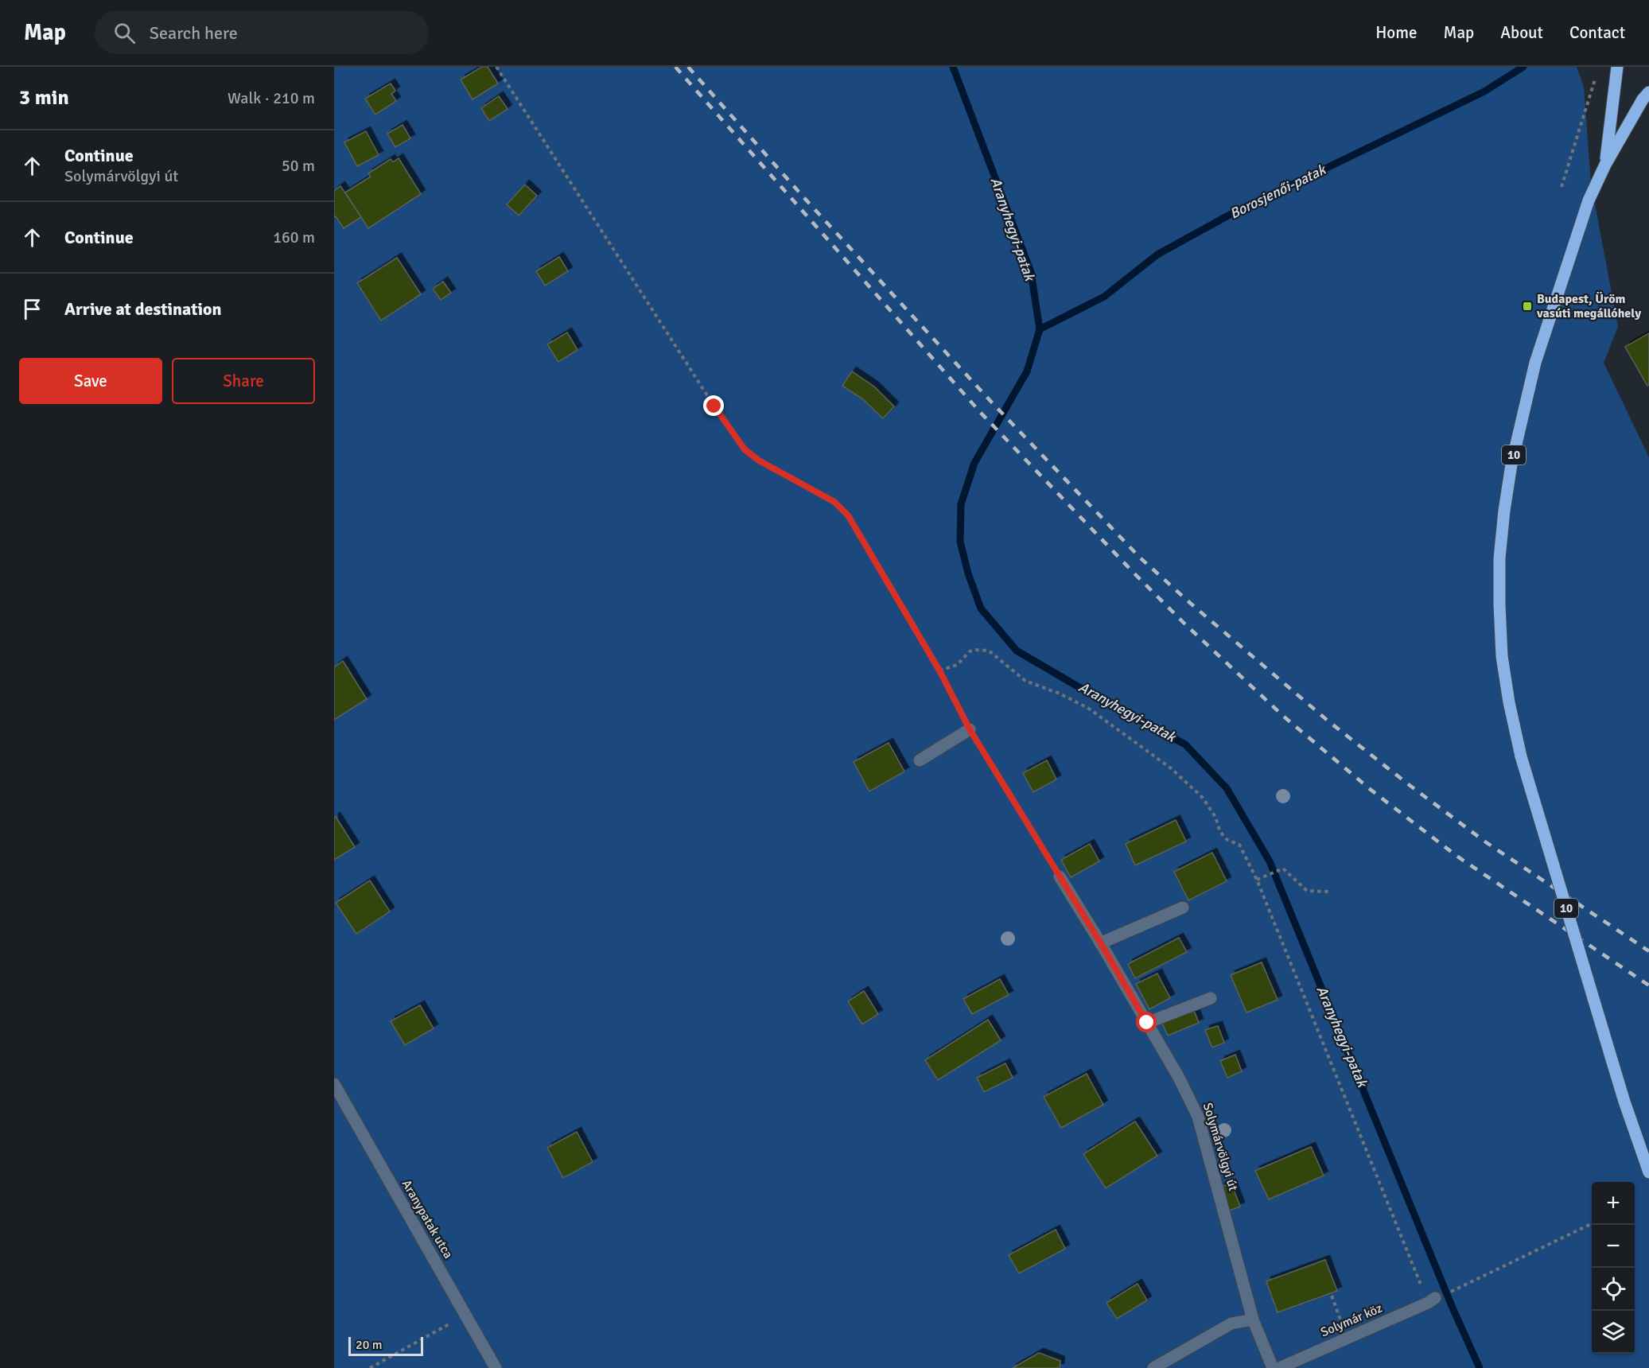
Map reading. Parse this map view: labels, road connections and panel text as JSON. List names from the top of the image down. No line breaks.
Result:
{"streets":{"main road":["10"],"street":["Solymárvölgyi út","Aranypatak utca","Solymár köz"]},"water":["Borosjenői-patak","Aranyhegyi-patak"],"places":{"transit":["Budapest, Üröm vasúti megállóhely"]},"scale_bar":"20 m","page":{"header":"Map","search":"Search here","nav":["Home","Map","About","Contact"],"heading":["3 min","Walk · 210 m"],"list":[["Continue","Solymárvölgyi út","50 m"],["Continue","160 m"],"Arrive at destination"],"buttons":["Save","Share"],"map_buttons":["+","−"],"scale":"20 m"}}
